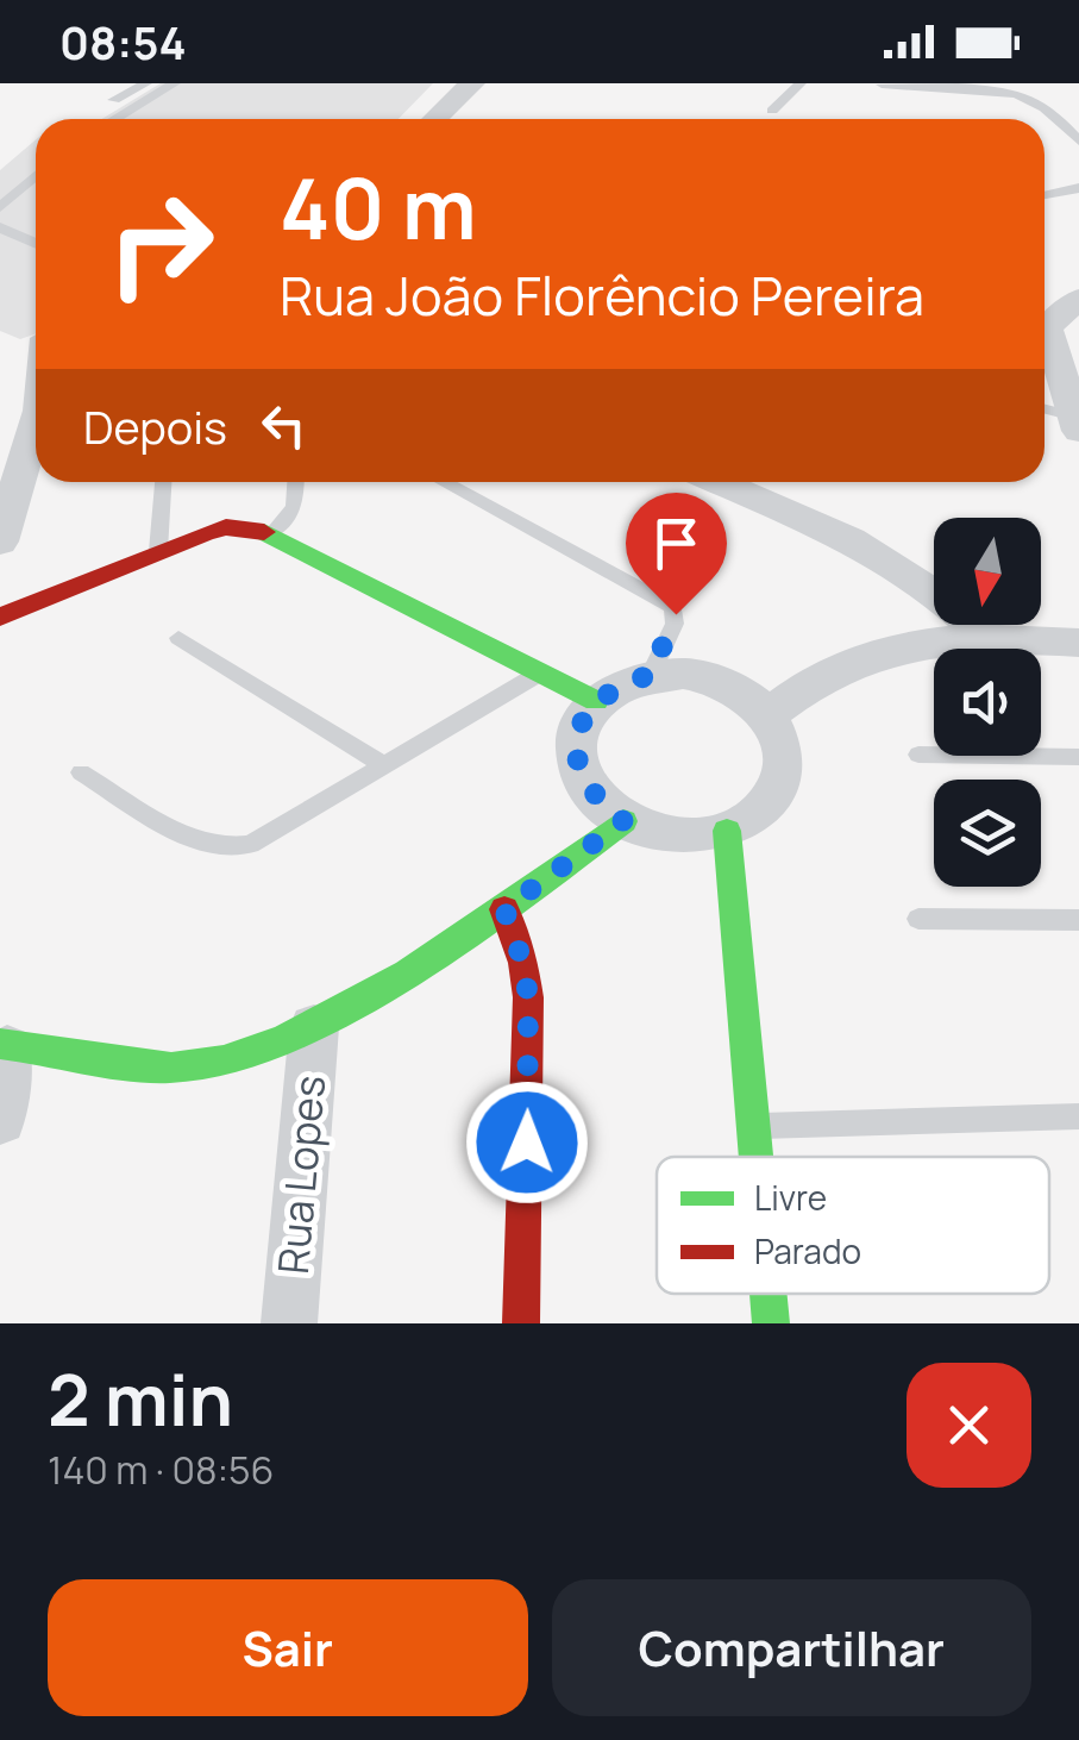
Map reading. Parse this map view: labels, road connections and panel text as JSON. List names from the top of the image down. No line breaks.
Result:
{"streets":{"street":["Rua Lopes"]},"legend":["Livre","Parado"],"north":"bottom","page":{"status":"08:54","turn":["40 m","Rua João Florêncio Pereira"],"then":"Depois","heading":["2 min","140 m · 08:56"],"buttons":["Sair","Compartilhar"]}}
